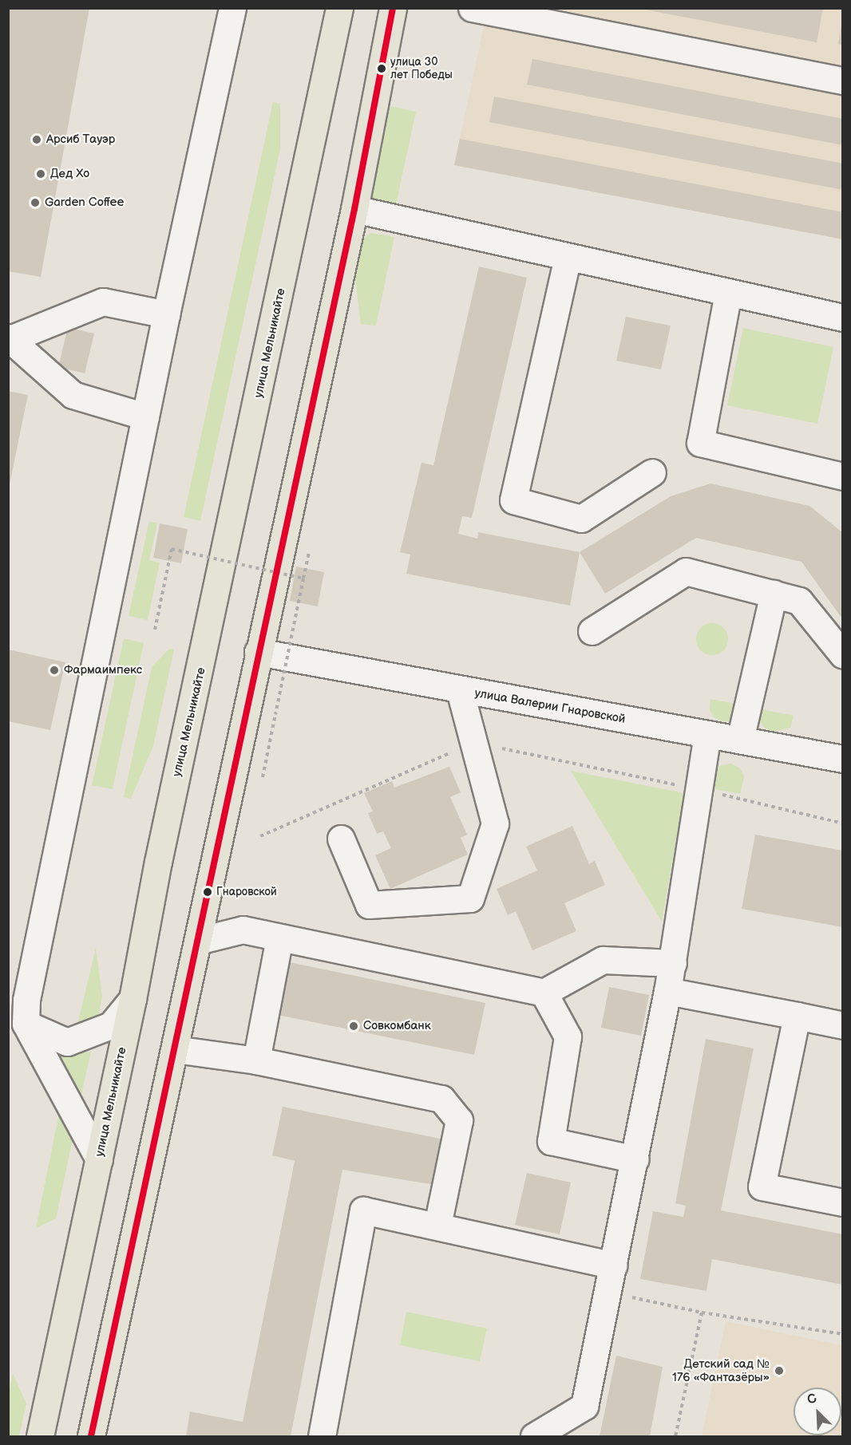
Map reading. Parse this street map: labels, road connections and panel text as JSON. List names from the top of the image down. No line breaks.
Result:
{"streets":{"main road":["улица Мельникайте"],"street":["улица Валерии Гнаровской"]},"places":["улица 30 лет Победы","Арсиб Тауэр","Дед Хо","Garden Coffee","Фармаимпекс","Гнаровской","Совкомбанк","Детский сад № 176 «Фантазёры»"],"north":"top left"}
